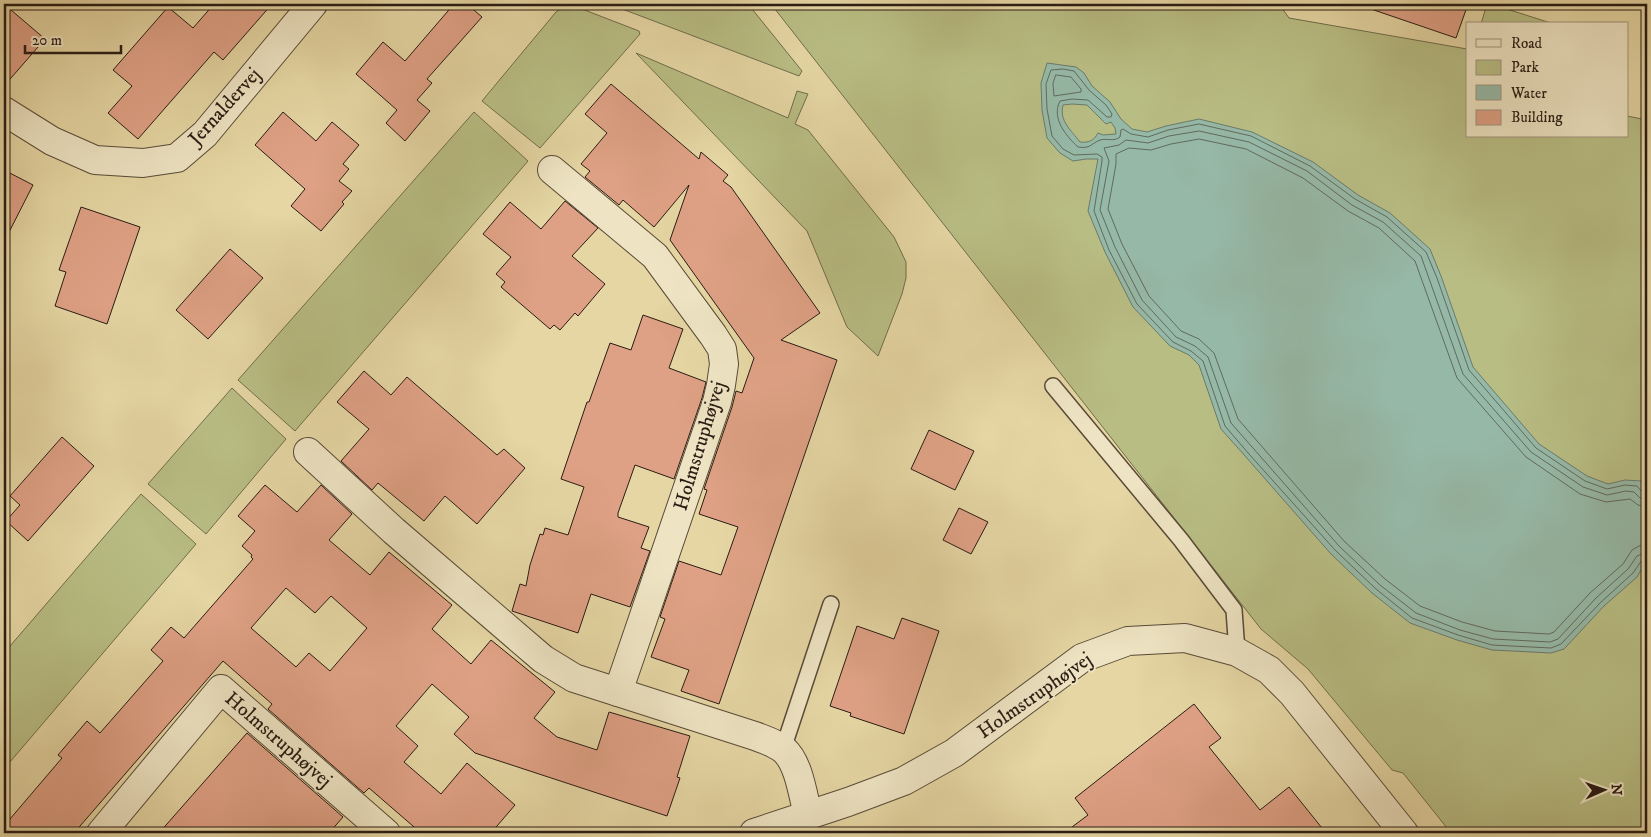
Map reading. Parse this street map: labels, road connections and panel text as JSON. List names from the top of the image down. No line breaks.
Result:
{"streets":{"street":["Jernaldervej","Holmstruphøjvej"]},"legend":["Road","Park","Water","Building"],"scale_bar":"20 m","north":"right"}
